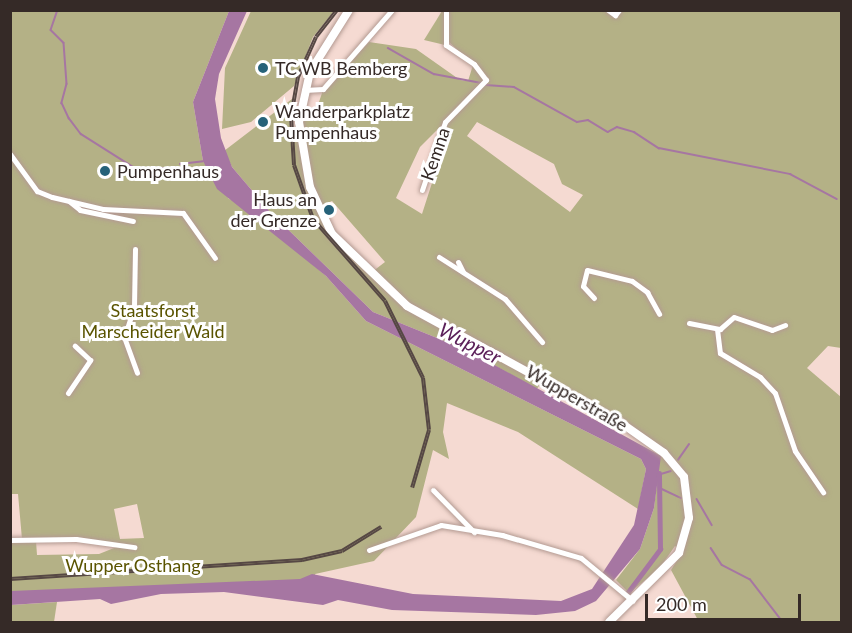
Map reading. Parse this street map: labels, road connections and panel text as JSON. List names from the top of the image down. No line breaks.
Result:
{"streets":{"main road":["Wupperstraße"],"street":["Kemna"]},"water":["Wupper"],"parks":["Staatsforst Marscheider Wald","Wupper Osthang"],"places":["TC WB Bemberg","Wanderparkplatz Pumpenhaus","Pumpenhaus","Haus an der Grenze"],"scale_bar":"200 m"}
